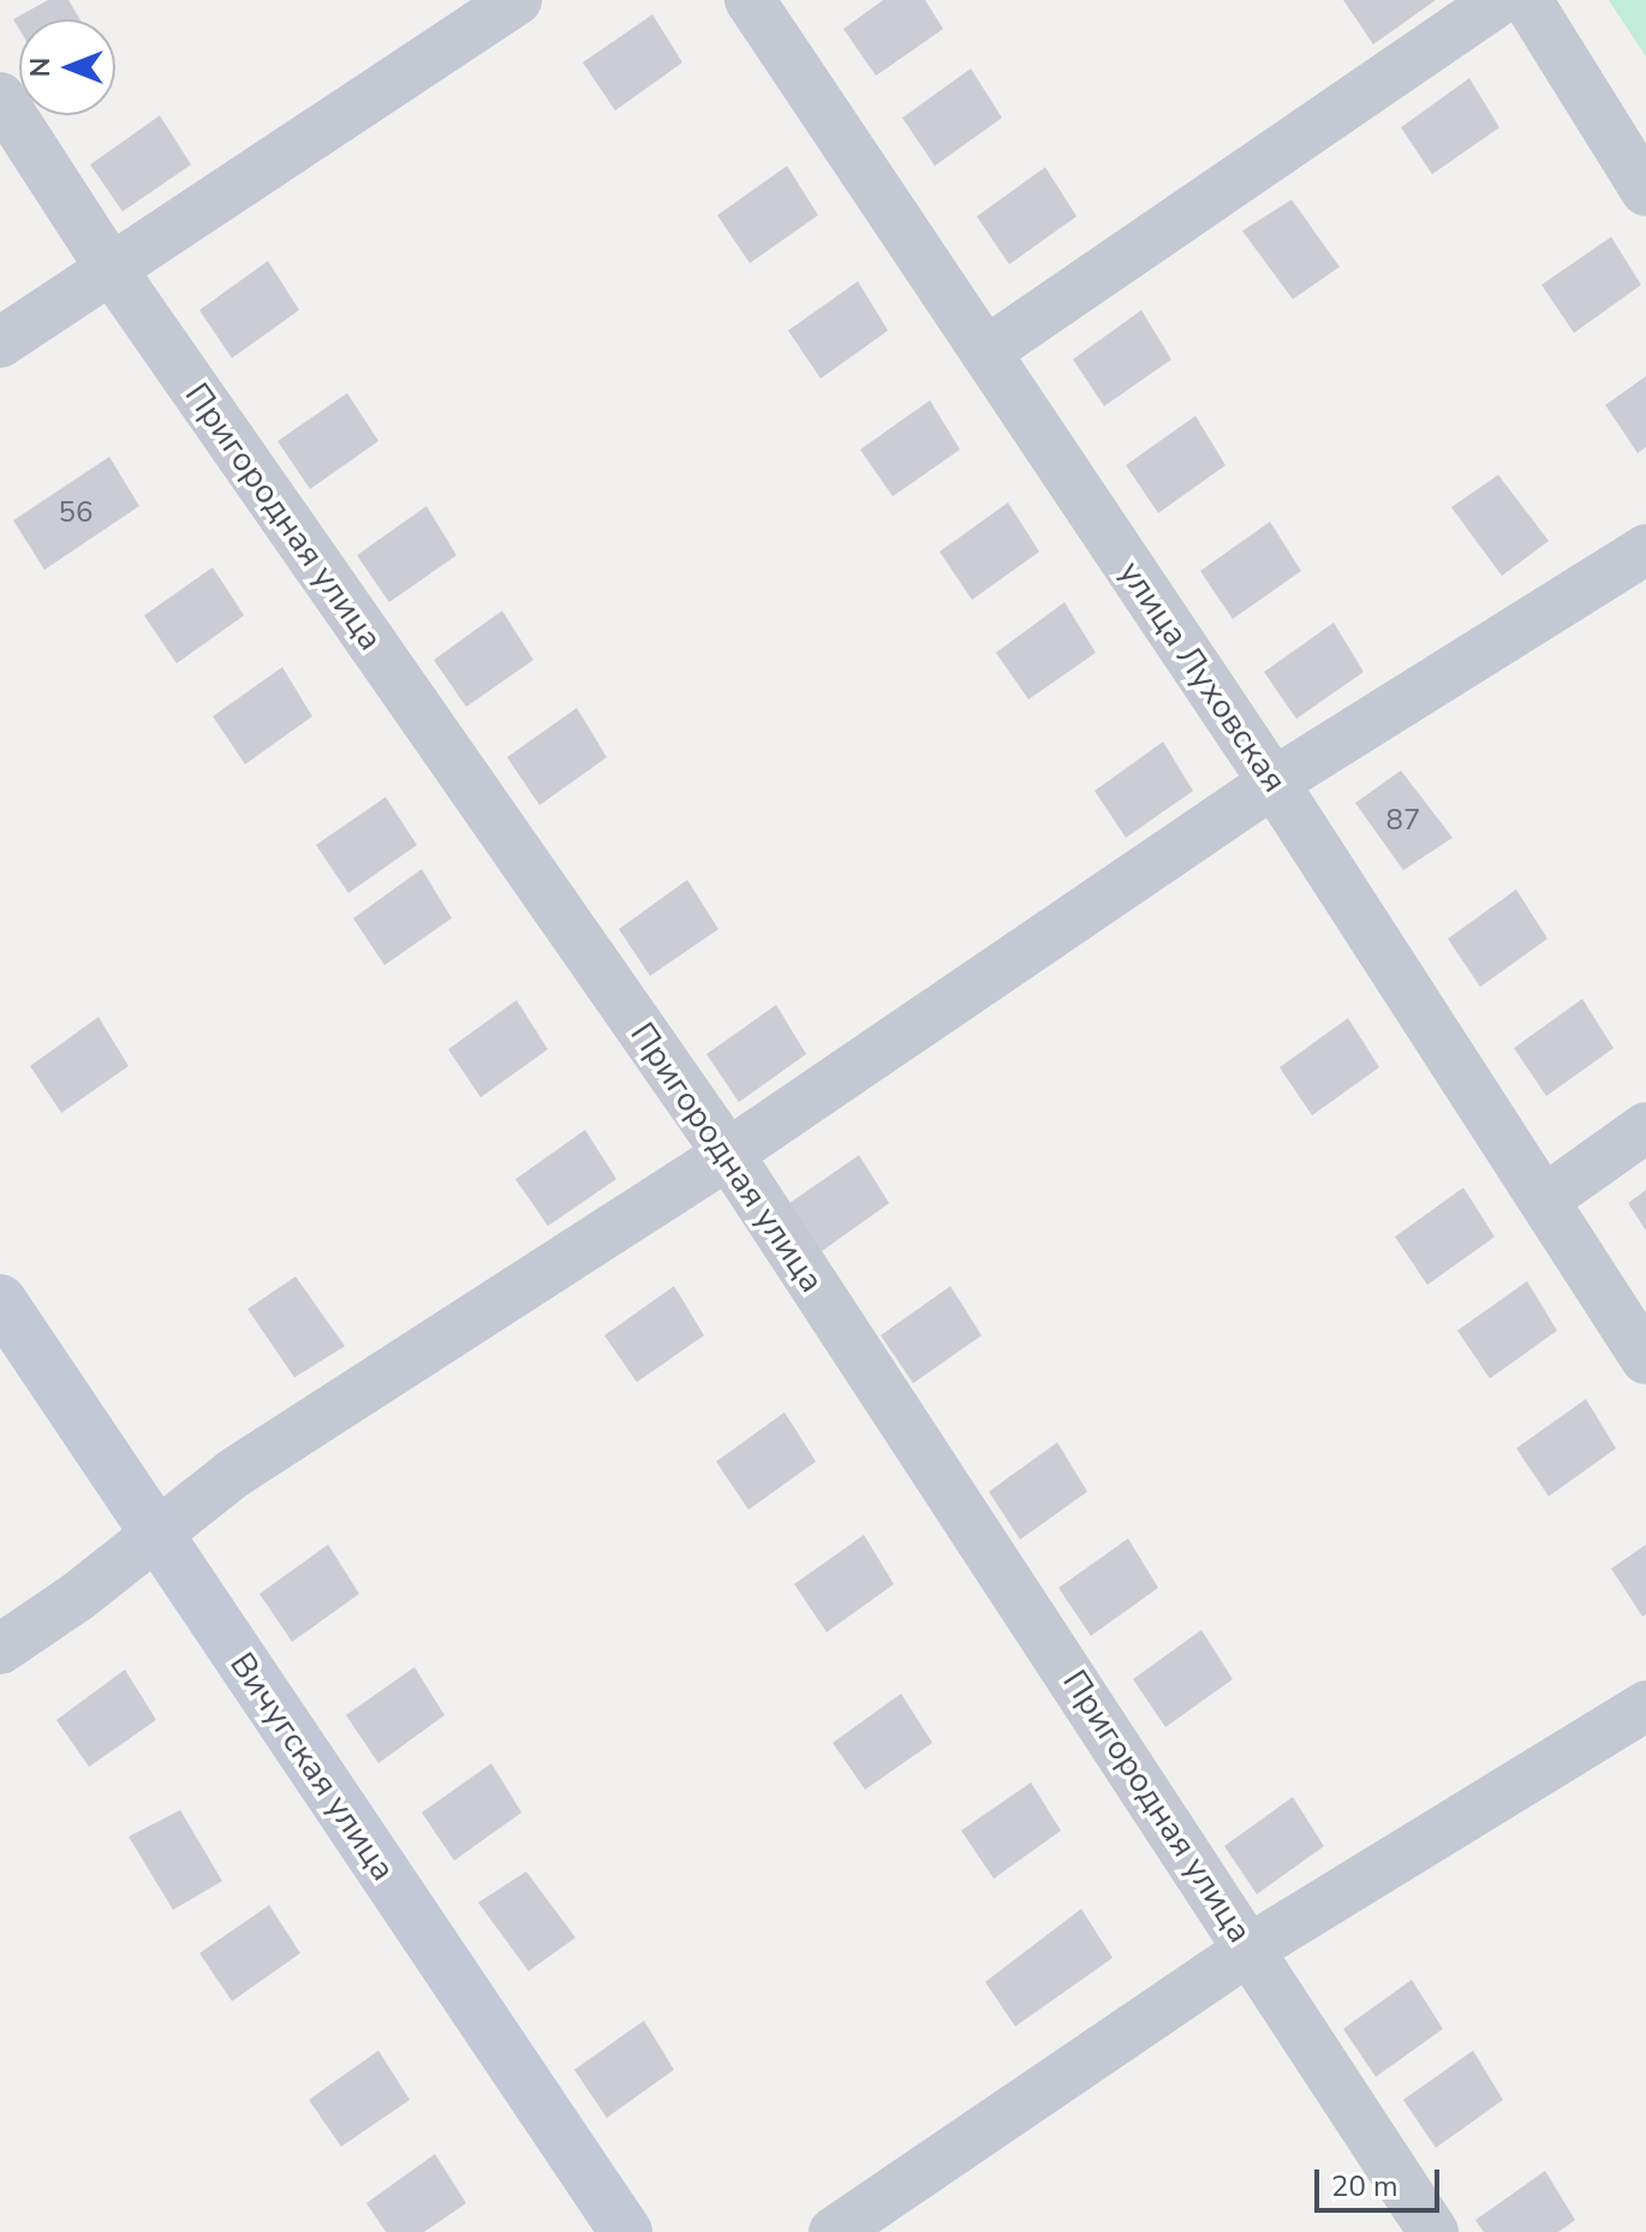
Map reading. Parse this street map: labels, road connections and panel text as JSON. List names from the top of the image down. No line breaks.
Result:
{"streets":{"main road":["Вичугская улица"],"street":["Пригородная улица","улица Луховская"]},"house_numbers":["56","87"],"scale_bar":"20 m","north":"left"}
